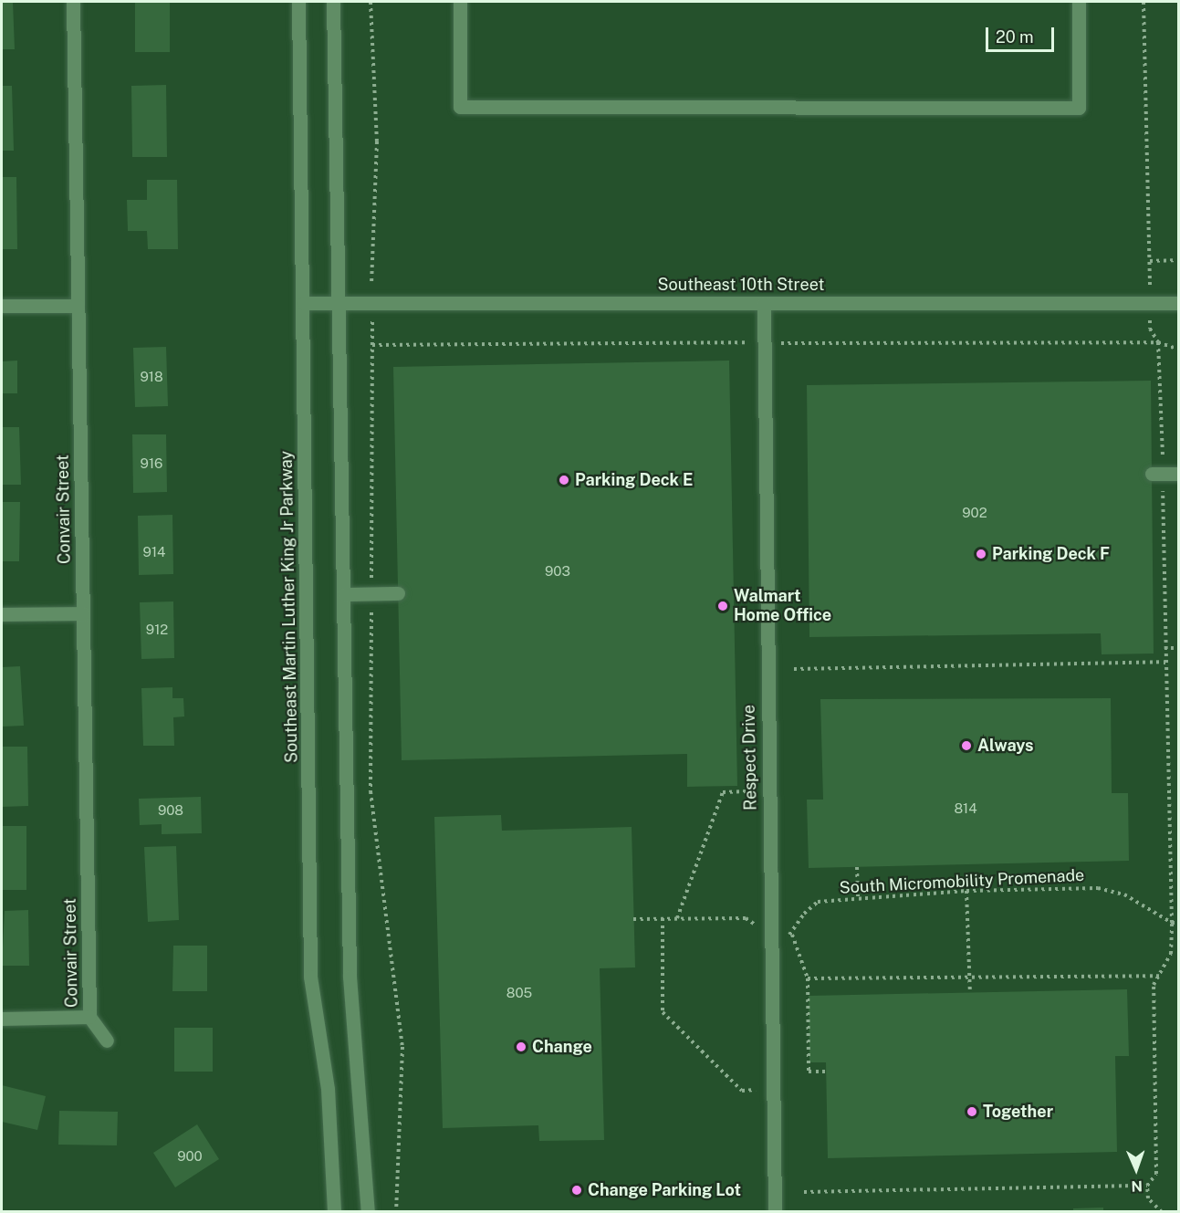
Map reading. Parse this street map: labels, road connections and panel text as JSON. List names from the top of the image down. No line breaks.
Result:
{"streets":{"street":["Southeast 10th Street","Convair Street","Southeast Martin Luther King Jr Parkway","Respect Drive"],"path":["South Micromobility Promenade"]},"crossings":[["Southeast 10th Street","Southeast Martin Luther King Jr Parkway"],["Southeast 10th Street","Respect Drive"]],"places":["Parking Deck E","Parking Deck F","Walmart Home Office","Always","Change","Together","Change Parking Lot"],"house_numbers":["918","916","902","914","903","912","814","908","805","900"],"scale_bar":"20 m","north":"bottom"}
